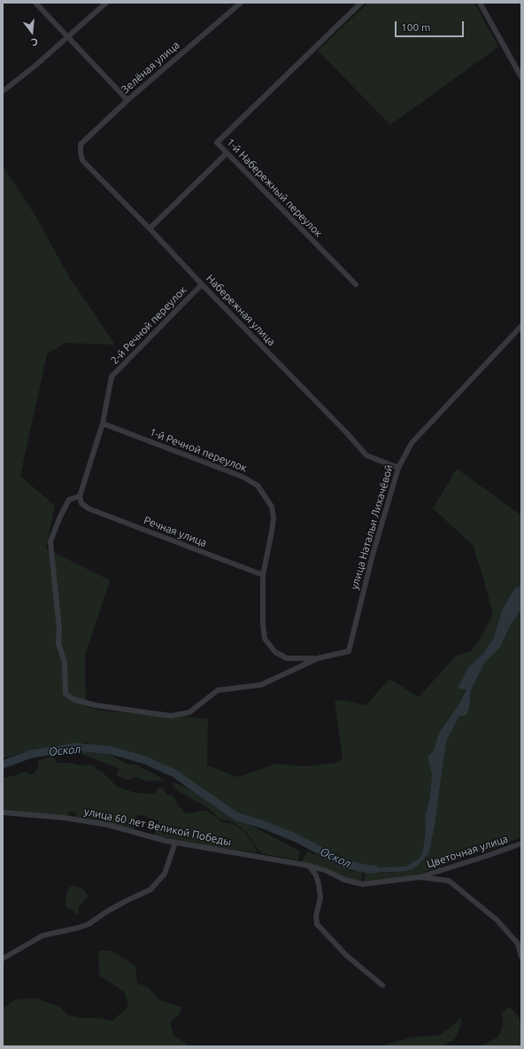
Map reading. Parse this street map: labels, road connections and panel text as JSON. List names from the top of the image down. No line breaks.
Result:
{"streets":{"street":["Зелёная улица","1-й Набережный переулок","Набережная улица","2-й Речной переулок","1-й Речной переулок","улица Натальи Лихачёвой","Речная улица","улица 60 лет Великой Победы","Цветочная улица"]},"crossings":[["Зелёная улица","Набережная улица"],["Набережная улица","2-й Речной переулок"],["Набережная улица","улица Натальи Лихачёвой"],["2-й Речной переулок","1-й Речной переулок"],["2-й Речной переулок","Речная улица"],["1-й Речной переулок","улица Натальи Лихачёвой"],["1-й Речной переулок","Речная улица"],["улица 60 лет Великой Победы","Цветочная улица"]],"water":["Оскол"],"scale_bar":"100 m","north":"bottom"}
